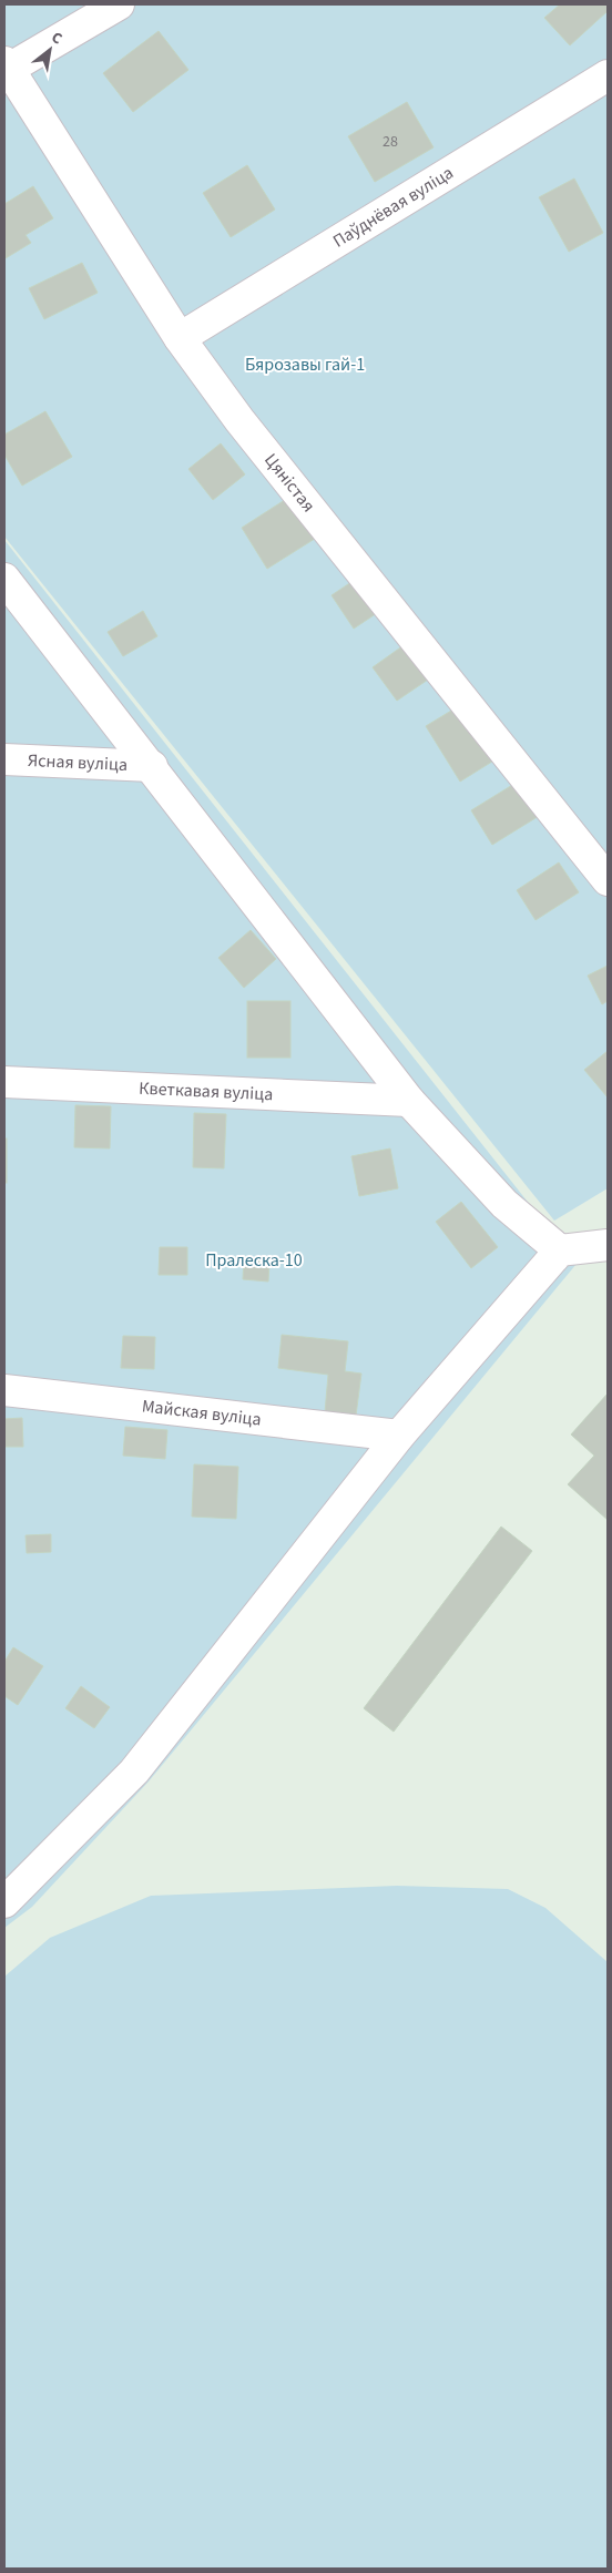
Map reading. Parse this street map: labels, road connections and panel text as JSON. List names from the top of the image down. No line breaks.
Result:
{"streets":{"street":["Паўднёвая вуліца","Цяністая","Ясная вуліца","Кветкавая вуліца","Майская вуліца"]},"crossings":[["Паўднёвая вуліца","Цяністая"]],"parks":["Бярозавы гай-1","Пралеска-10"],"house_numbers":["28"],"north":"top right"}
